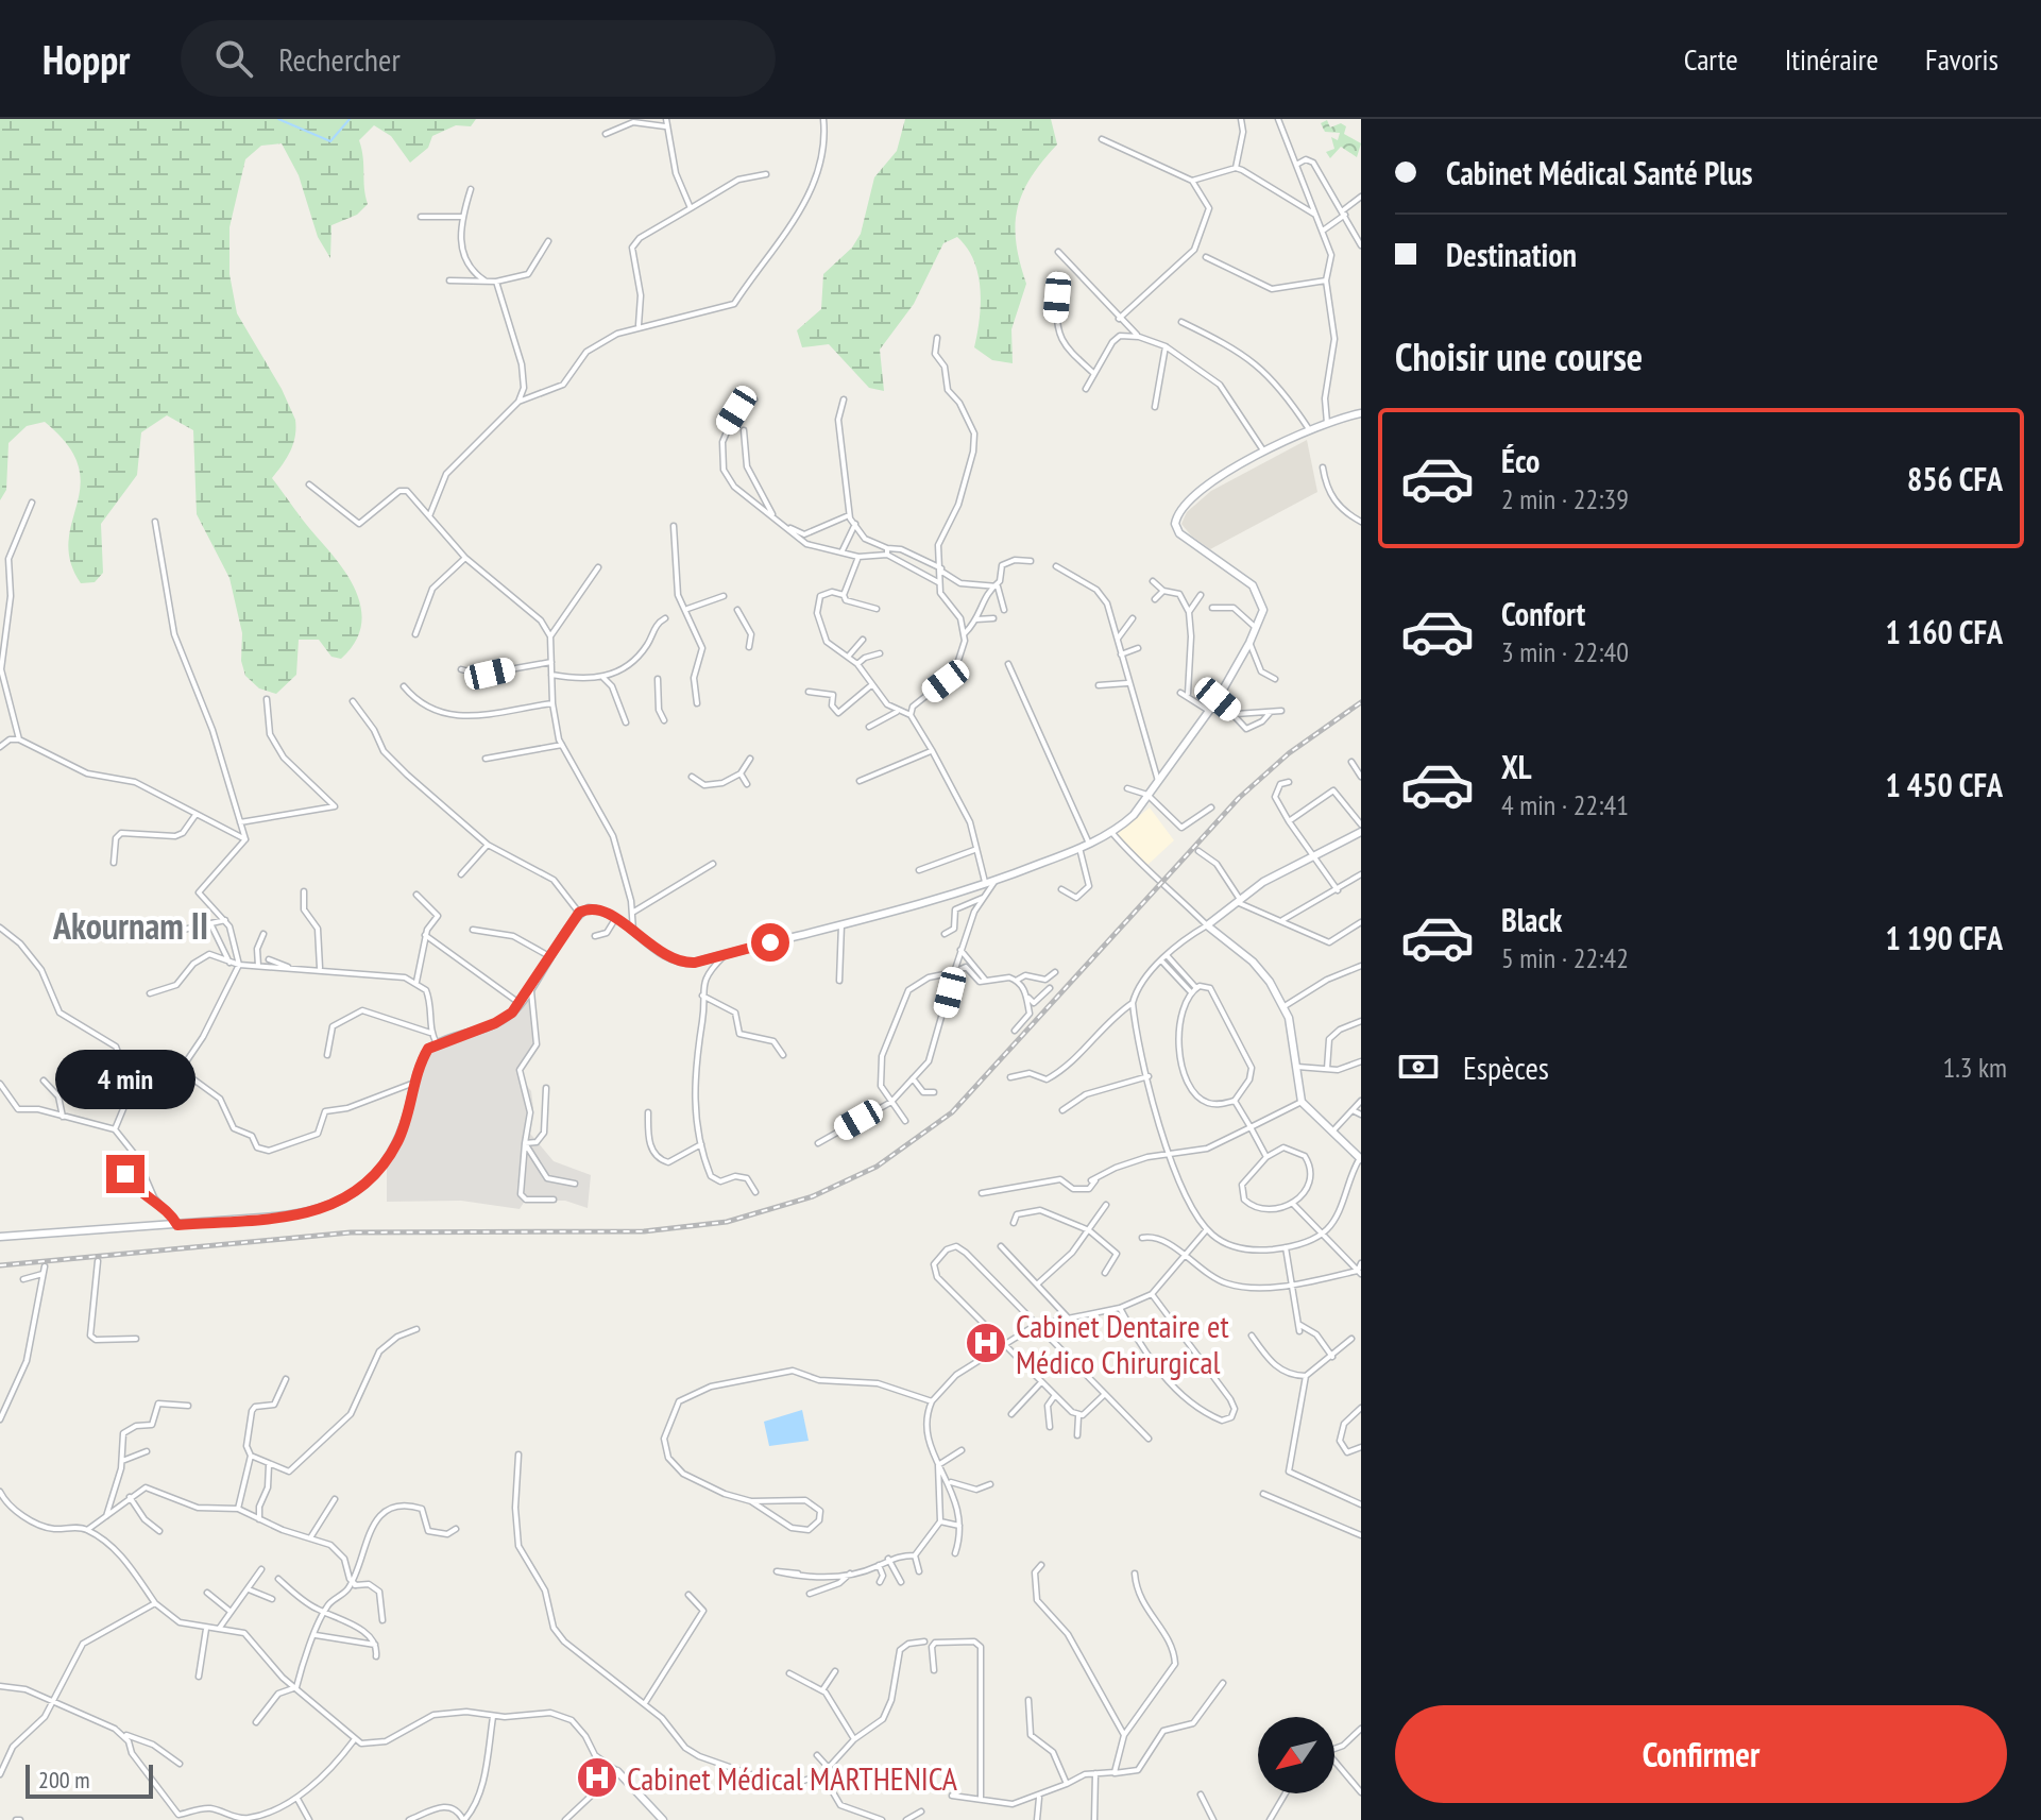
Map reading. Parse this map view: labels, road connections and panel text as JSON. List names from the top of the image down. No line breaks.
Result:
{"districts":["Akournam II"],"places":{"hospital":["Cabinet Dentaire et Médico Chirurgical","Cabinet Médical MARTHENICA"]},"scale_bar":"200 m","north":"bottom left","page":{"header":"Hoppr","search":"Rechercher","nav":["Carte","Itinéraire","Favoris"],"banner":["Cabinet Médical Santé Plus","Destination"],"heading":"Choisir une course","list":[{"name":"Éco","note":"2 min · 22:39","value":"856 CFA"},{"name":"Confort","note":"3 min · 22:40","value":"1 160 CFA"},{"name":"XL","note":"4 min · 22:41","value":"1 450 CFA"},{"name":"Black","note":"5 min · 22:42","value":"1 190 CFA"}],"pay":["Espèces","1.3 km"],"bubble":"4 min","buttons":"Confirmer","scale":"200 m"}}
